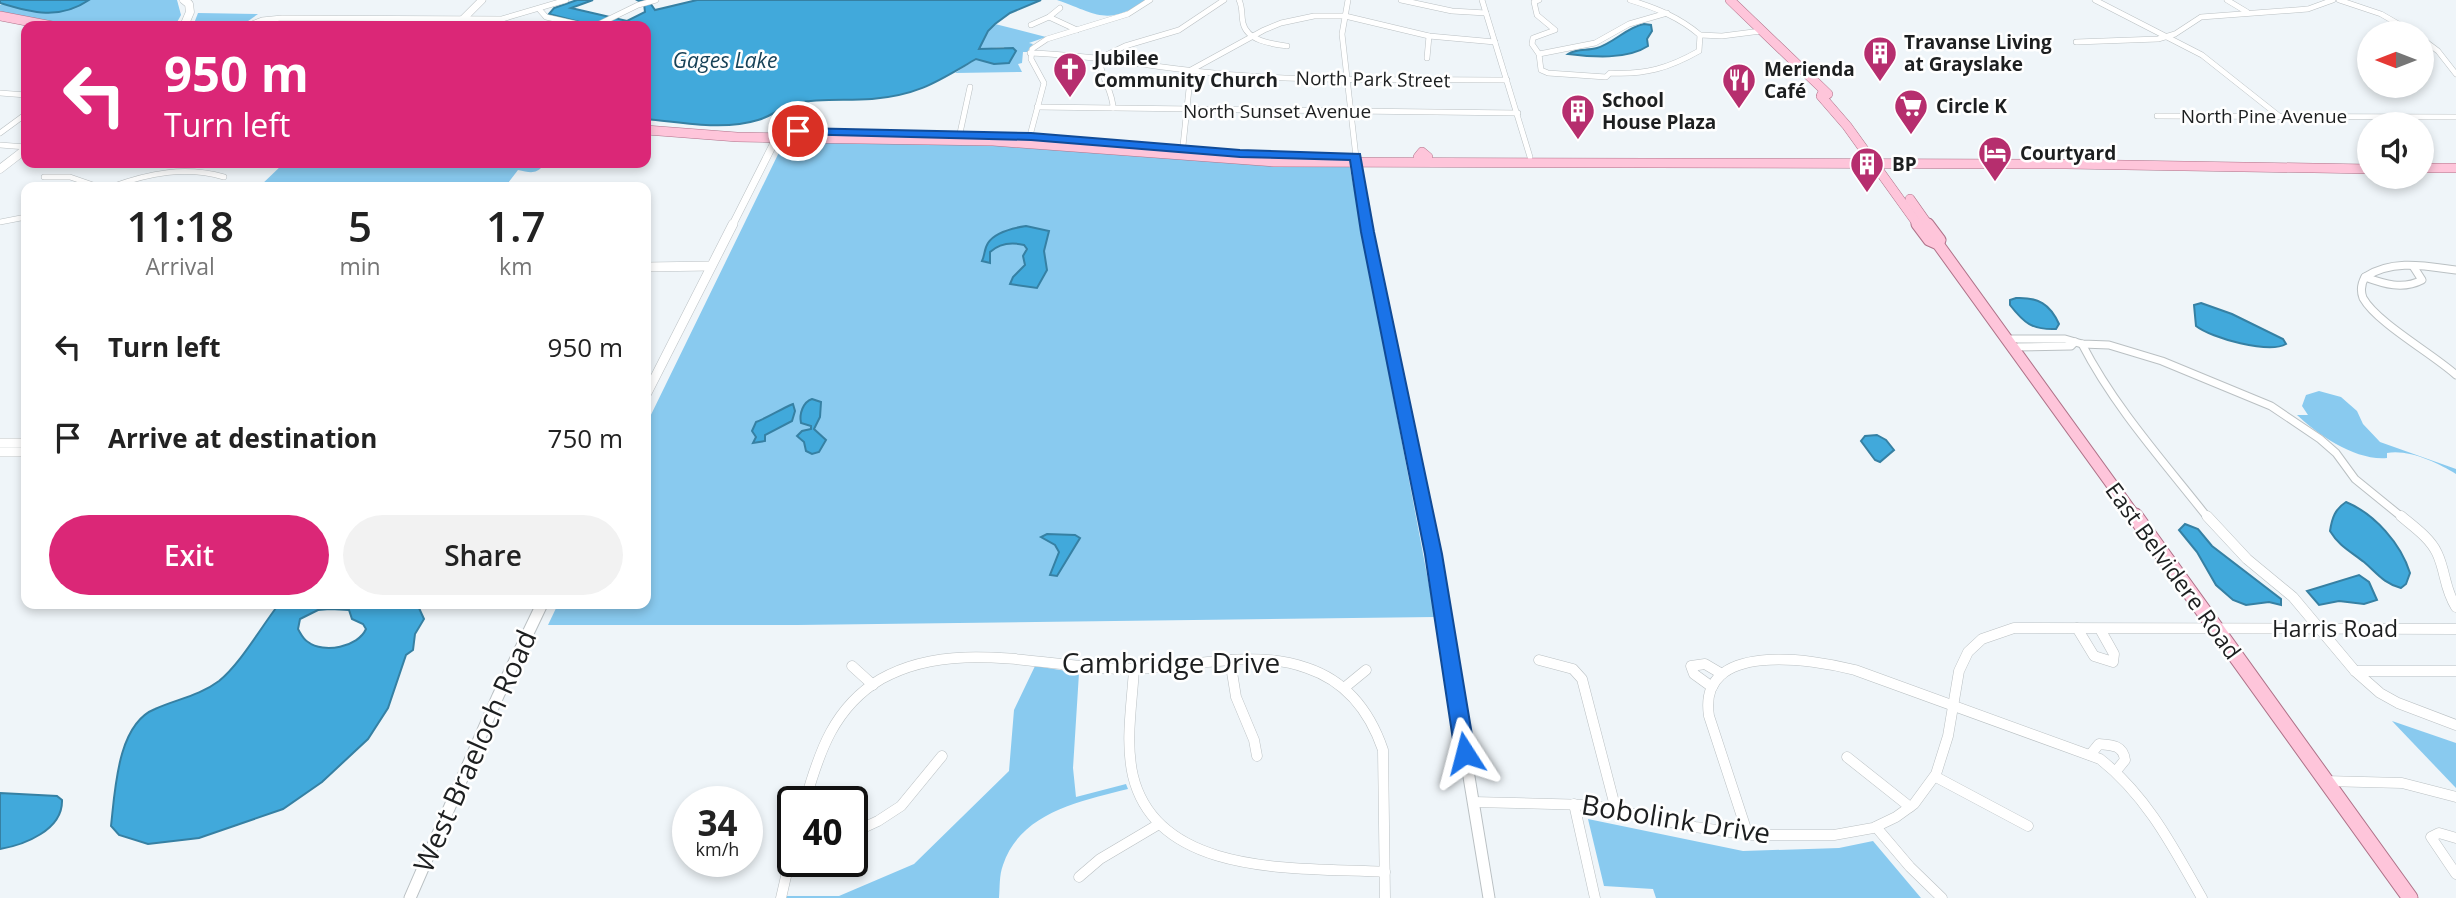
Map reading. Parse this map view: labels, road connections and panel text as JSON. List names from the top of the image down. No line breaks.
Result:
{"streets":{"main road":["East Belvidere Road"],"street":["North Park Street","North Sunset Avenue","North Pine Avenue","Harris Road","Cambridge Drive","West Braeloch Road","Bobolink Drive"]},"crossings":[["East Belvidere Road","Harris Road"],["East Belvidere Road","Bobolink Drive"],["Harris Road","Bobolink Drive"]],"water":["Gages Lake"],"places":{"building":["Travanse Living at Grayslake","School House Plaza","BP"],"church":["Jubilee Community Church"],"restaurant":["Merienda Café"],"supermarket":["Circle K"],"hotel":["Courtyard"]},"north":"left","page":{"turn":["950 m","Turn left"],"eta":["11:18","Arrival","5","min","1.7","km"],"list":[{"name":"Turn left","value":"950 m"},{"name":"Arrive at destination","value":"750 m"}],"buttons":["Exit","Share"],"speed":"34 km/h","limit":"40"}}
